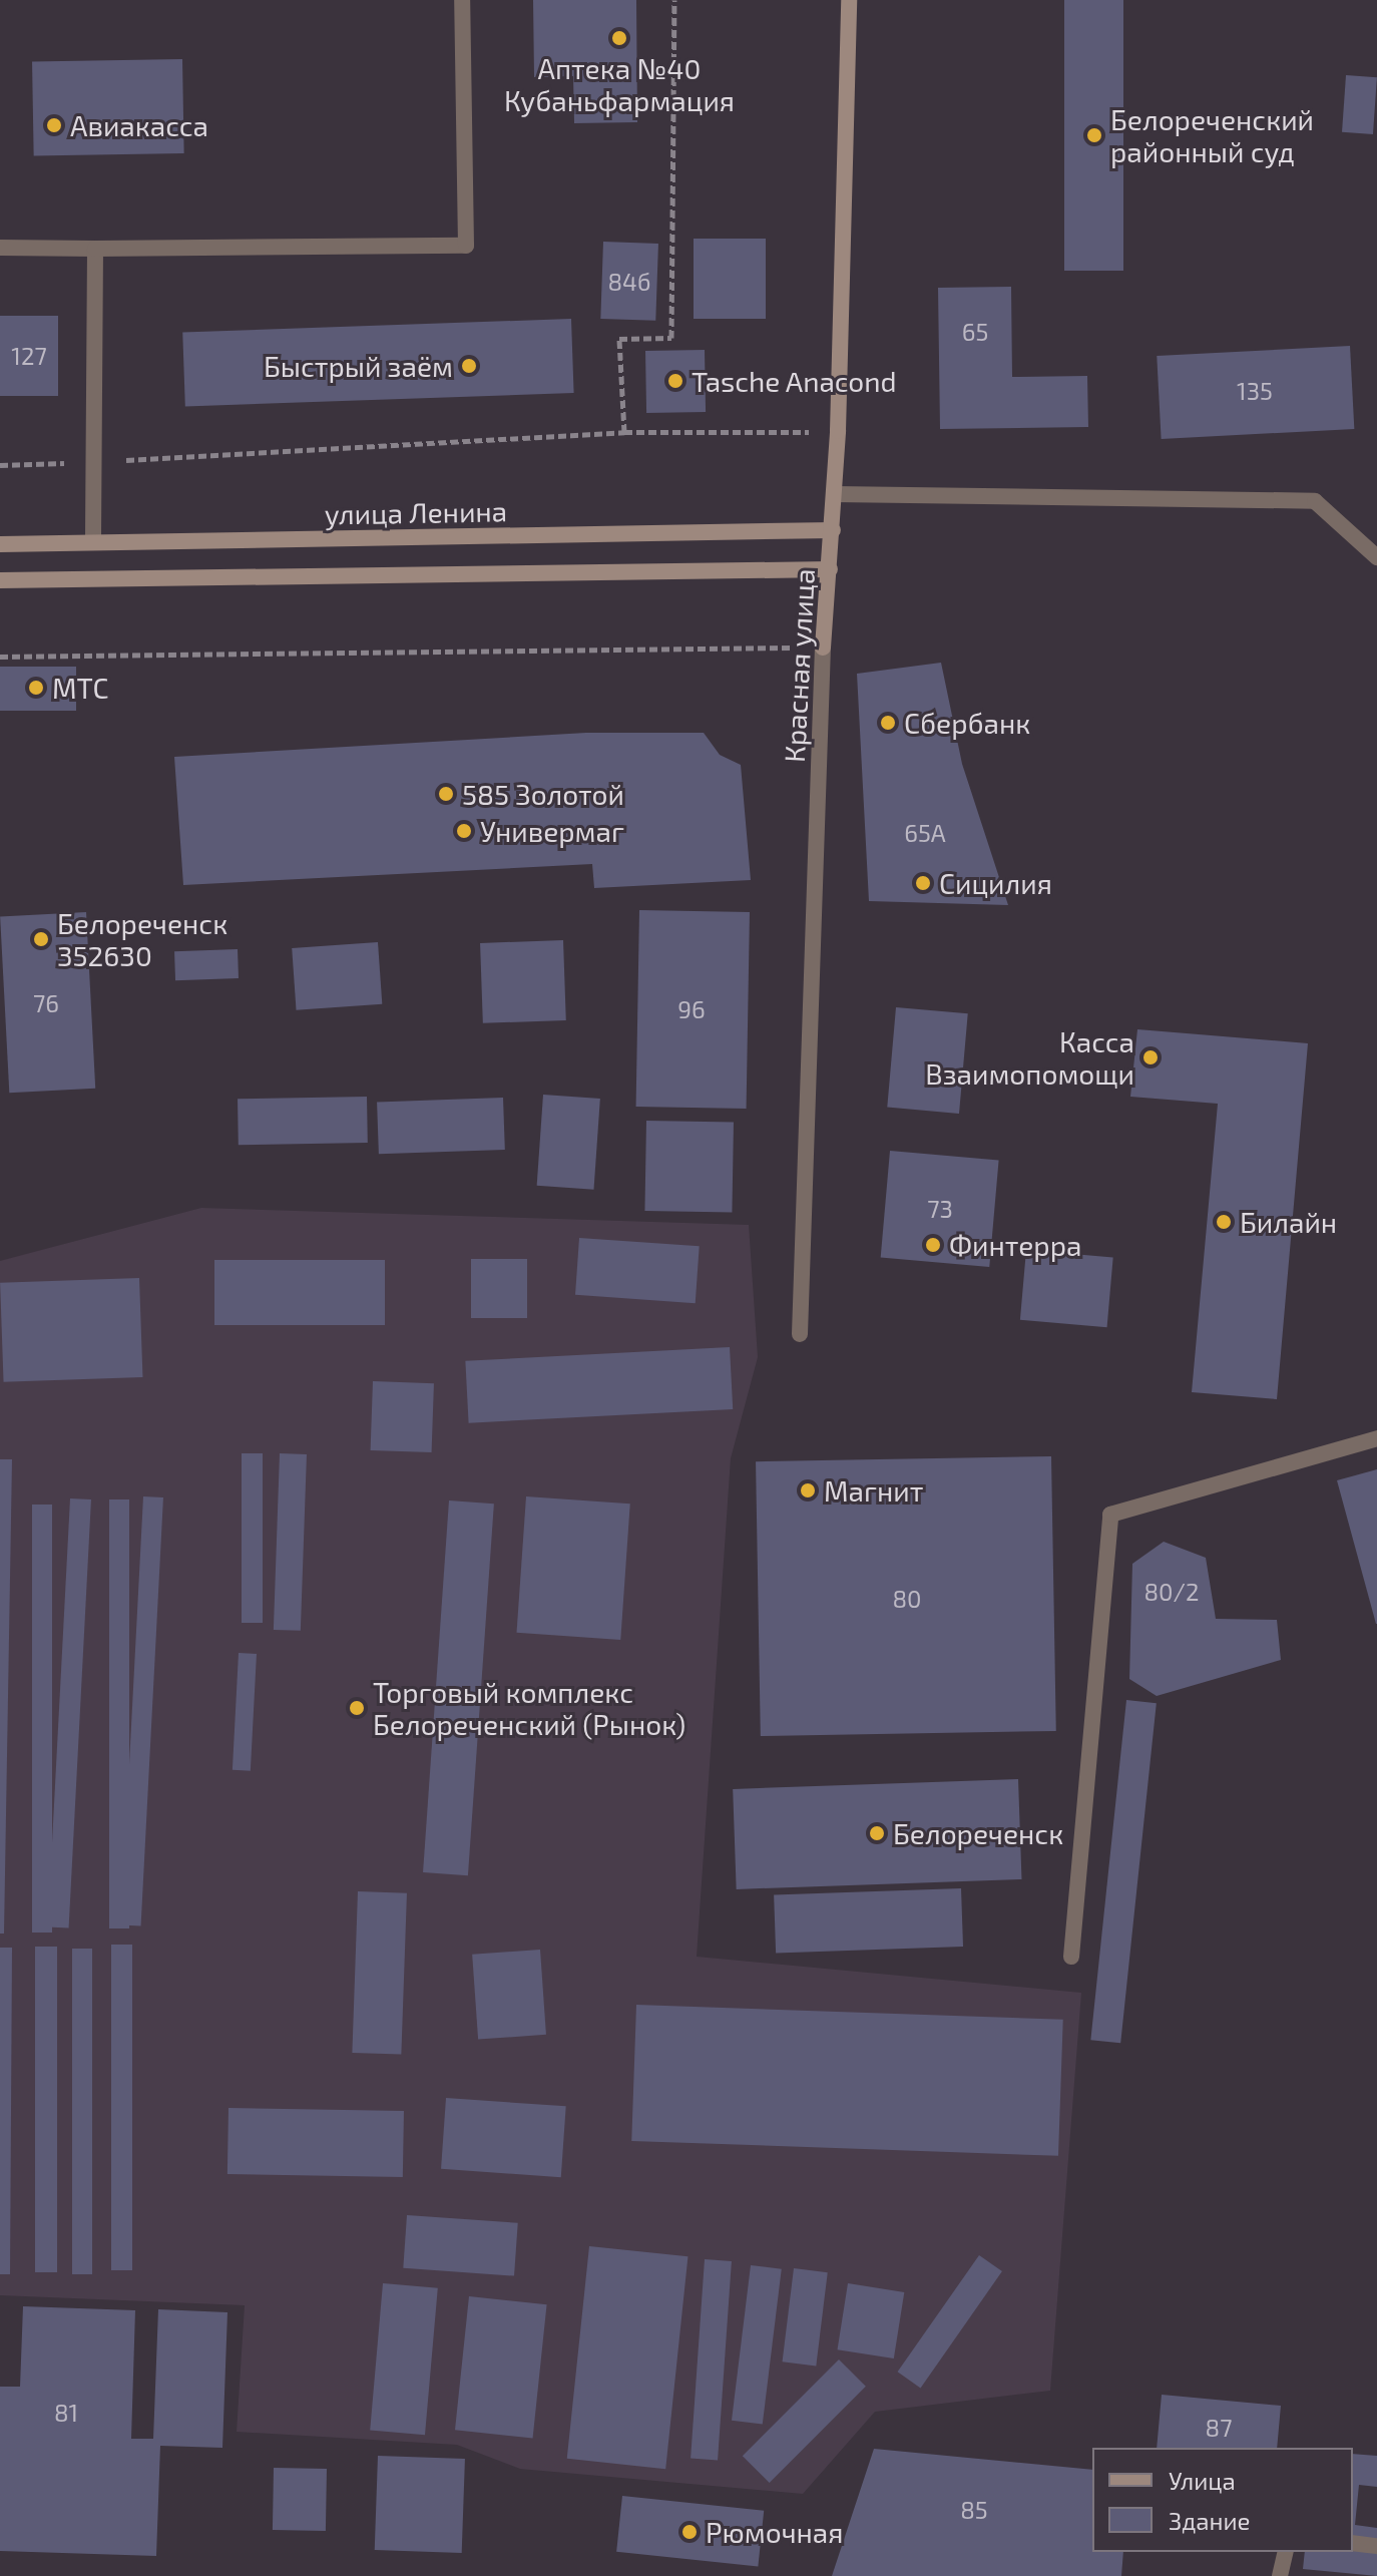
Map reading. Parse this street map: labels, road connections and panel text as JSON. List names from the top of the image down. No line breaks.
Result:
{"streets":{"street":["улица Ленина","Красная улица"]},"crossings":[["улица Ленина","Красная улица"]],"places":["Аптека №40 Кубаньфармация","Авиакасса","Белореченский районный суд","Быстрый заём","Tasche Anacond","МТС","Сбербанк","585 Золотой","Универмаг","Сицилия","Белореченск 352630","Касса Взаимопомощи","Билайн","Финтерра","Магнит","Торговый комплекс Белореченский (Рынок)","Белореченск","Рюмочная"],"house_numbers":["84б","65","127","135","65А","76","96","73","80/2","80","81","87","85"],"legend":["Улица","Здание"]}
